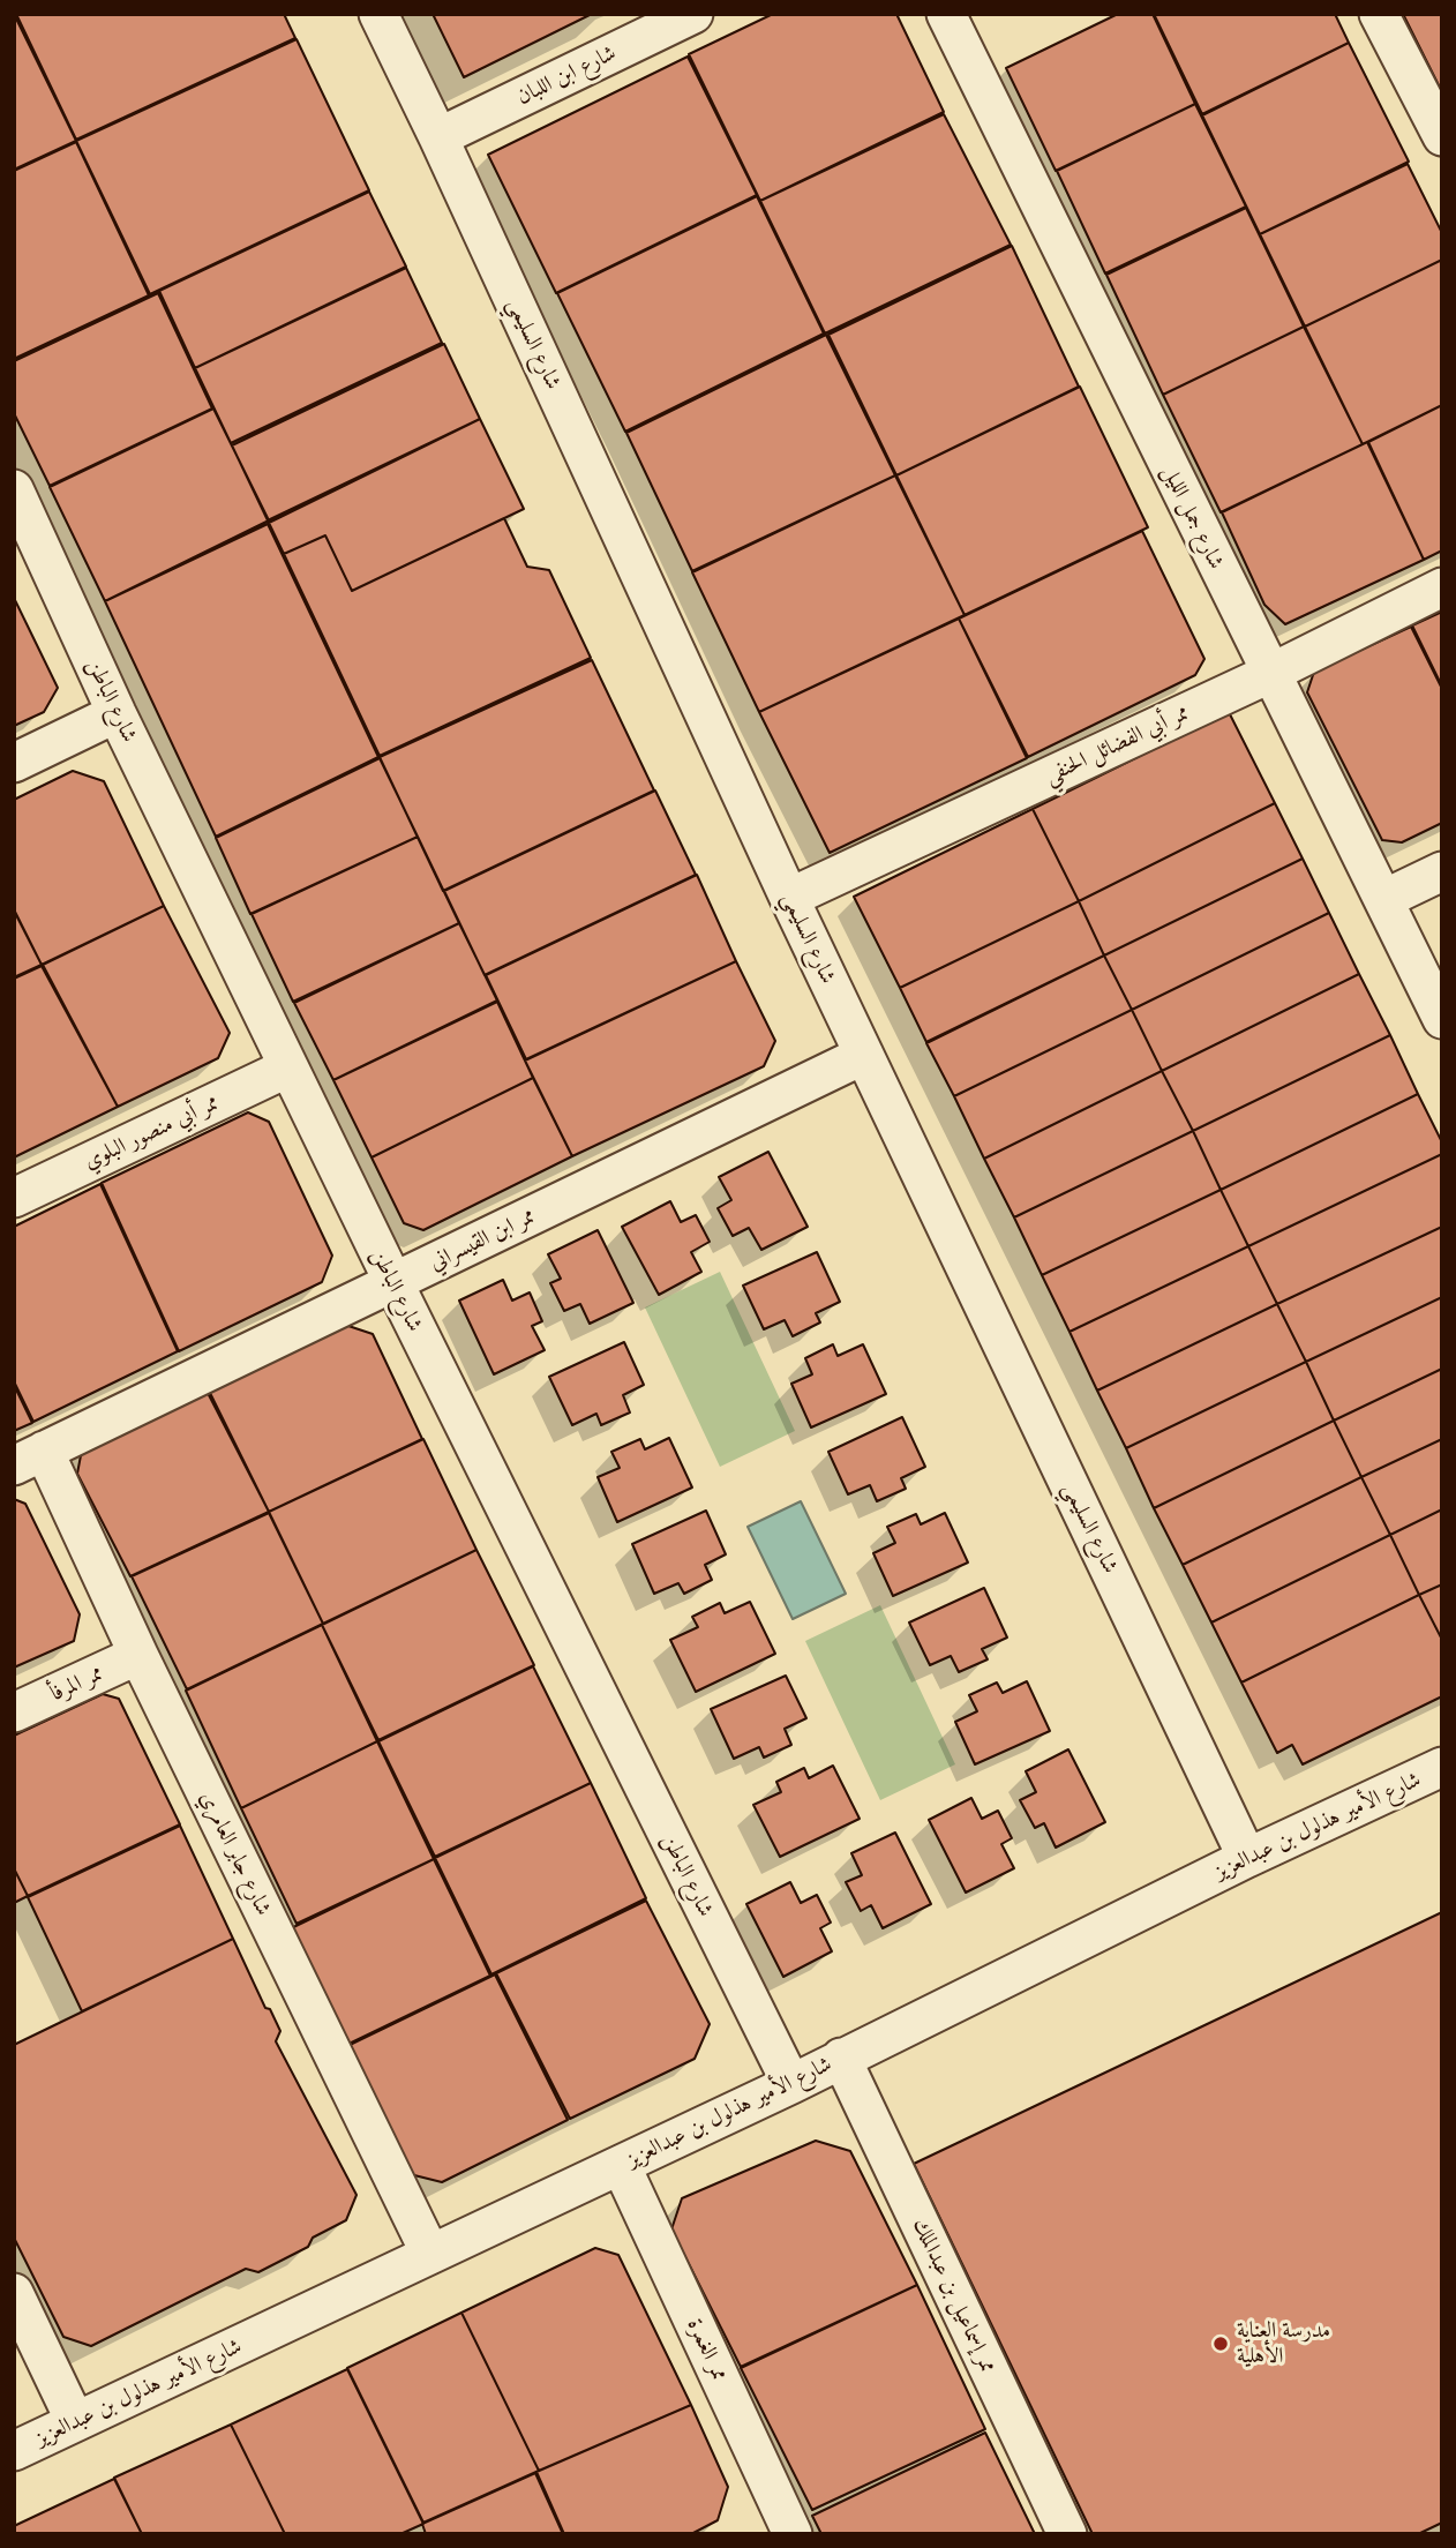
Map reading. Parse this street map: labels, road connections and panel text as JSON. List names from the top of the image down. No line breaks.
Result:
{"streets":{"street":["شارع ابن اللبان","شارع السليمي","شارع جمل الليل","شارع الباطن","ممر أبي الفضائل الحنفي","ممر أبي منصور البلوي","ممر ابن القيسراني","ممر المرفأ","شارع الأمير هذلول بن عبدالعزيز","شارع جابر العامري","ممر إسماعيل بن عبدالملك","ممر الغمرة"]},"crossings":[["شارع ابن اللبان","شارع السليمي"],["شارع السليمي","ممر أبي الفضائل الحنفي"],["شارع السليمي","ممر ابن القيسراني"],["شارع السليمي","شارع الأمير هذلول بن عبدالعزيز"],["شارع جمل الليل","ممر أبي الفضائل الحنفي"],["شارع الباطن","ممر أبي منصور البلوي"],["شارع الباطن","ممر ابن القيسراني"],["شارع الباطن","شارع الأمير هذلول بن عبدالعزيز"],["ممر ابن القيسراني","شارع جابر العامري"],["ممر المرفأ","شارع جابر العامري"],["شارع الأمير هذلول بن عبدالعزيز","شارع جابر العامري"],["شارع الأمير هذلول بن عبدالعزيز","ممر إسماعيل بن عبدالملك"],["شارع الأمير هذلول بن عبدالعزيز","ممر الغمرة"]],"places":["مدرسة العناية الأهلية"]}
